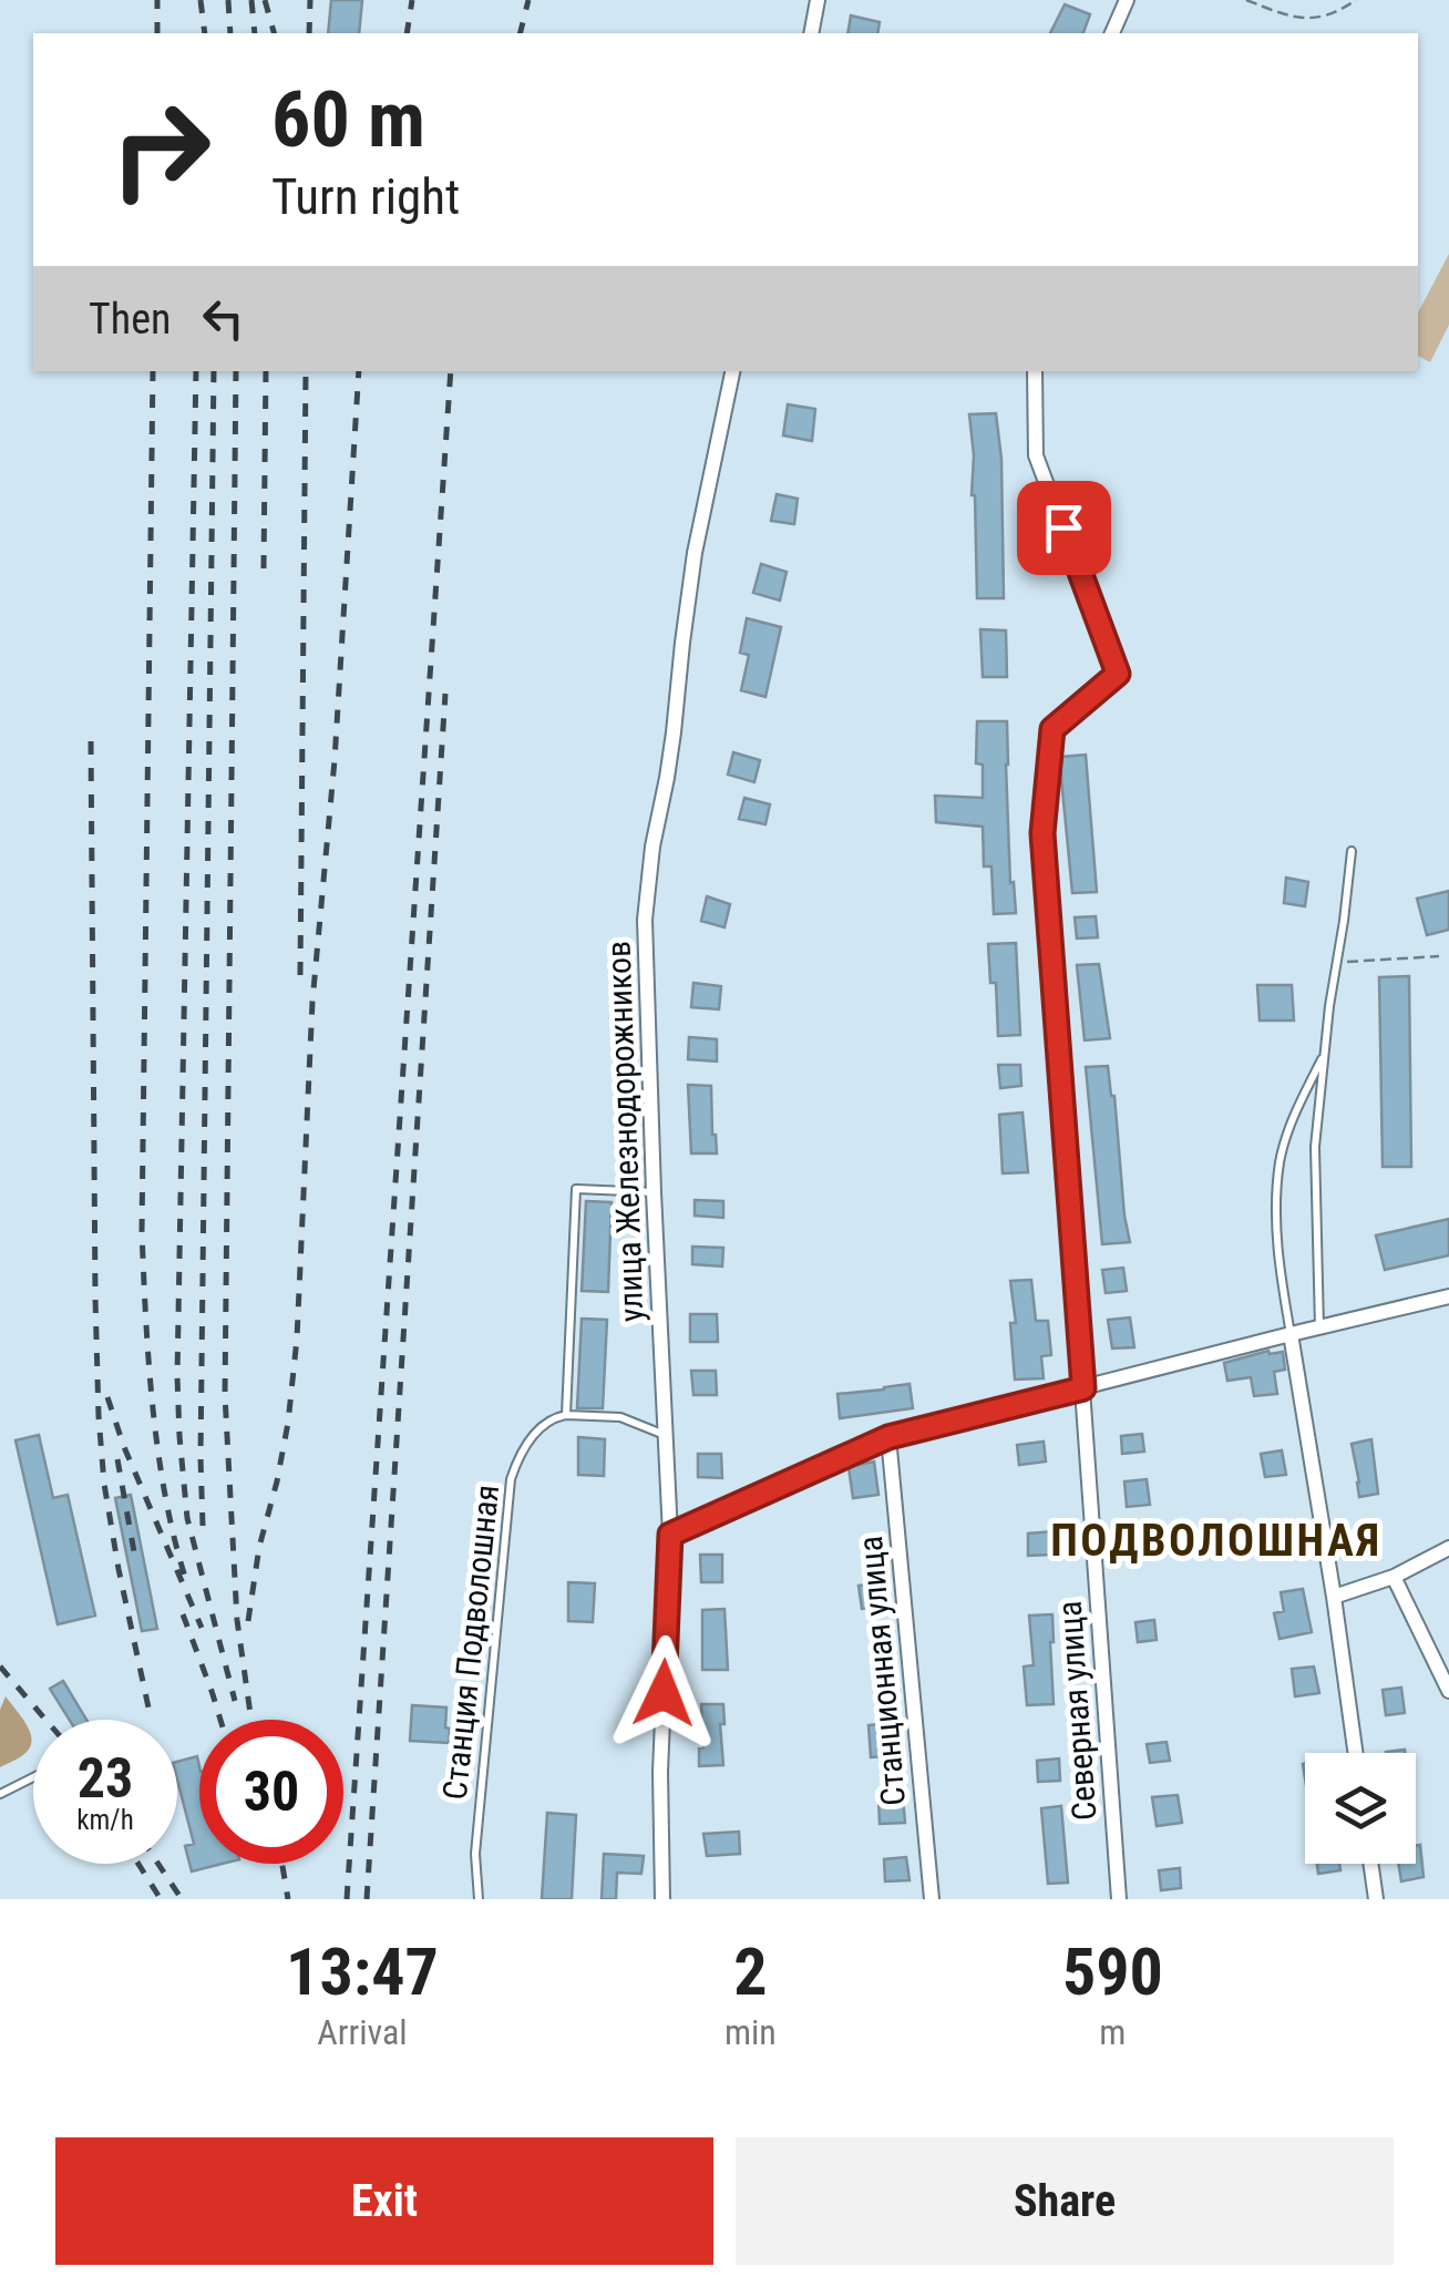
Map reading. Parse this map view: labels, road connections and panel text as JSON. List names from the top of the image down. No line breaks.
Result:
{"streets":{"street":["улица Железнодорожников","Станционная улица","Северная улица"],"lane":["Станция Подволошная"]},"districts":["ПОДВОЛОШНАЯ"],"page":{"turn":["60 m","Turn right"],"then":"Then","speed":"23 km/h","limit":"30","eta":["13:47","Arrival","2","min","590","m"],"buttons":["Exit","Share"]}}
